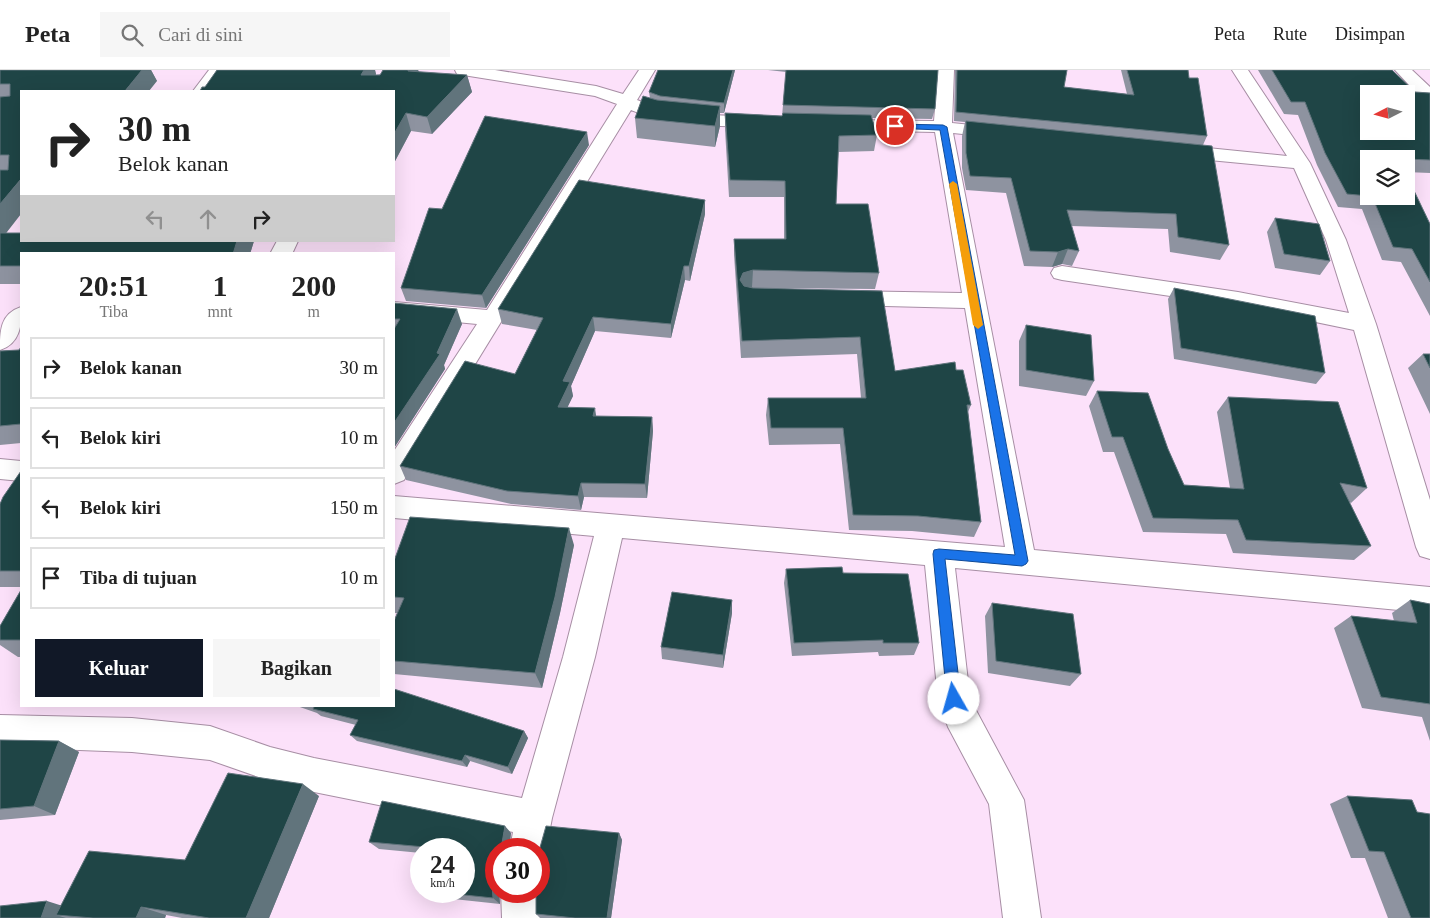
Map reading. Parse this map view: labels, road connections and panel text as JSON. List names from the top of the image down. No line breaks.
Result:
{"north":"left","page":{"header":"Peta","search":"Cari di sini","nav":["Peta","Rute","Disimpan"],"turn":["30 m","Belok kanan"],"eta":["20:51","Tiba","1","mnt","200","m"],"list":[{"name":"Belok kanan","value":"30 m"},{"name":"Belok kiri","value":"10 m"},{"name":"Belok kiri","value":"150 m"},{"name":"Tiba di tujuan","value":"10 m"}],"buttons":["Keluar","Bagikan"],"speed":"24 km/h","limit":"30"}}
